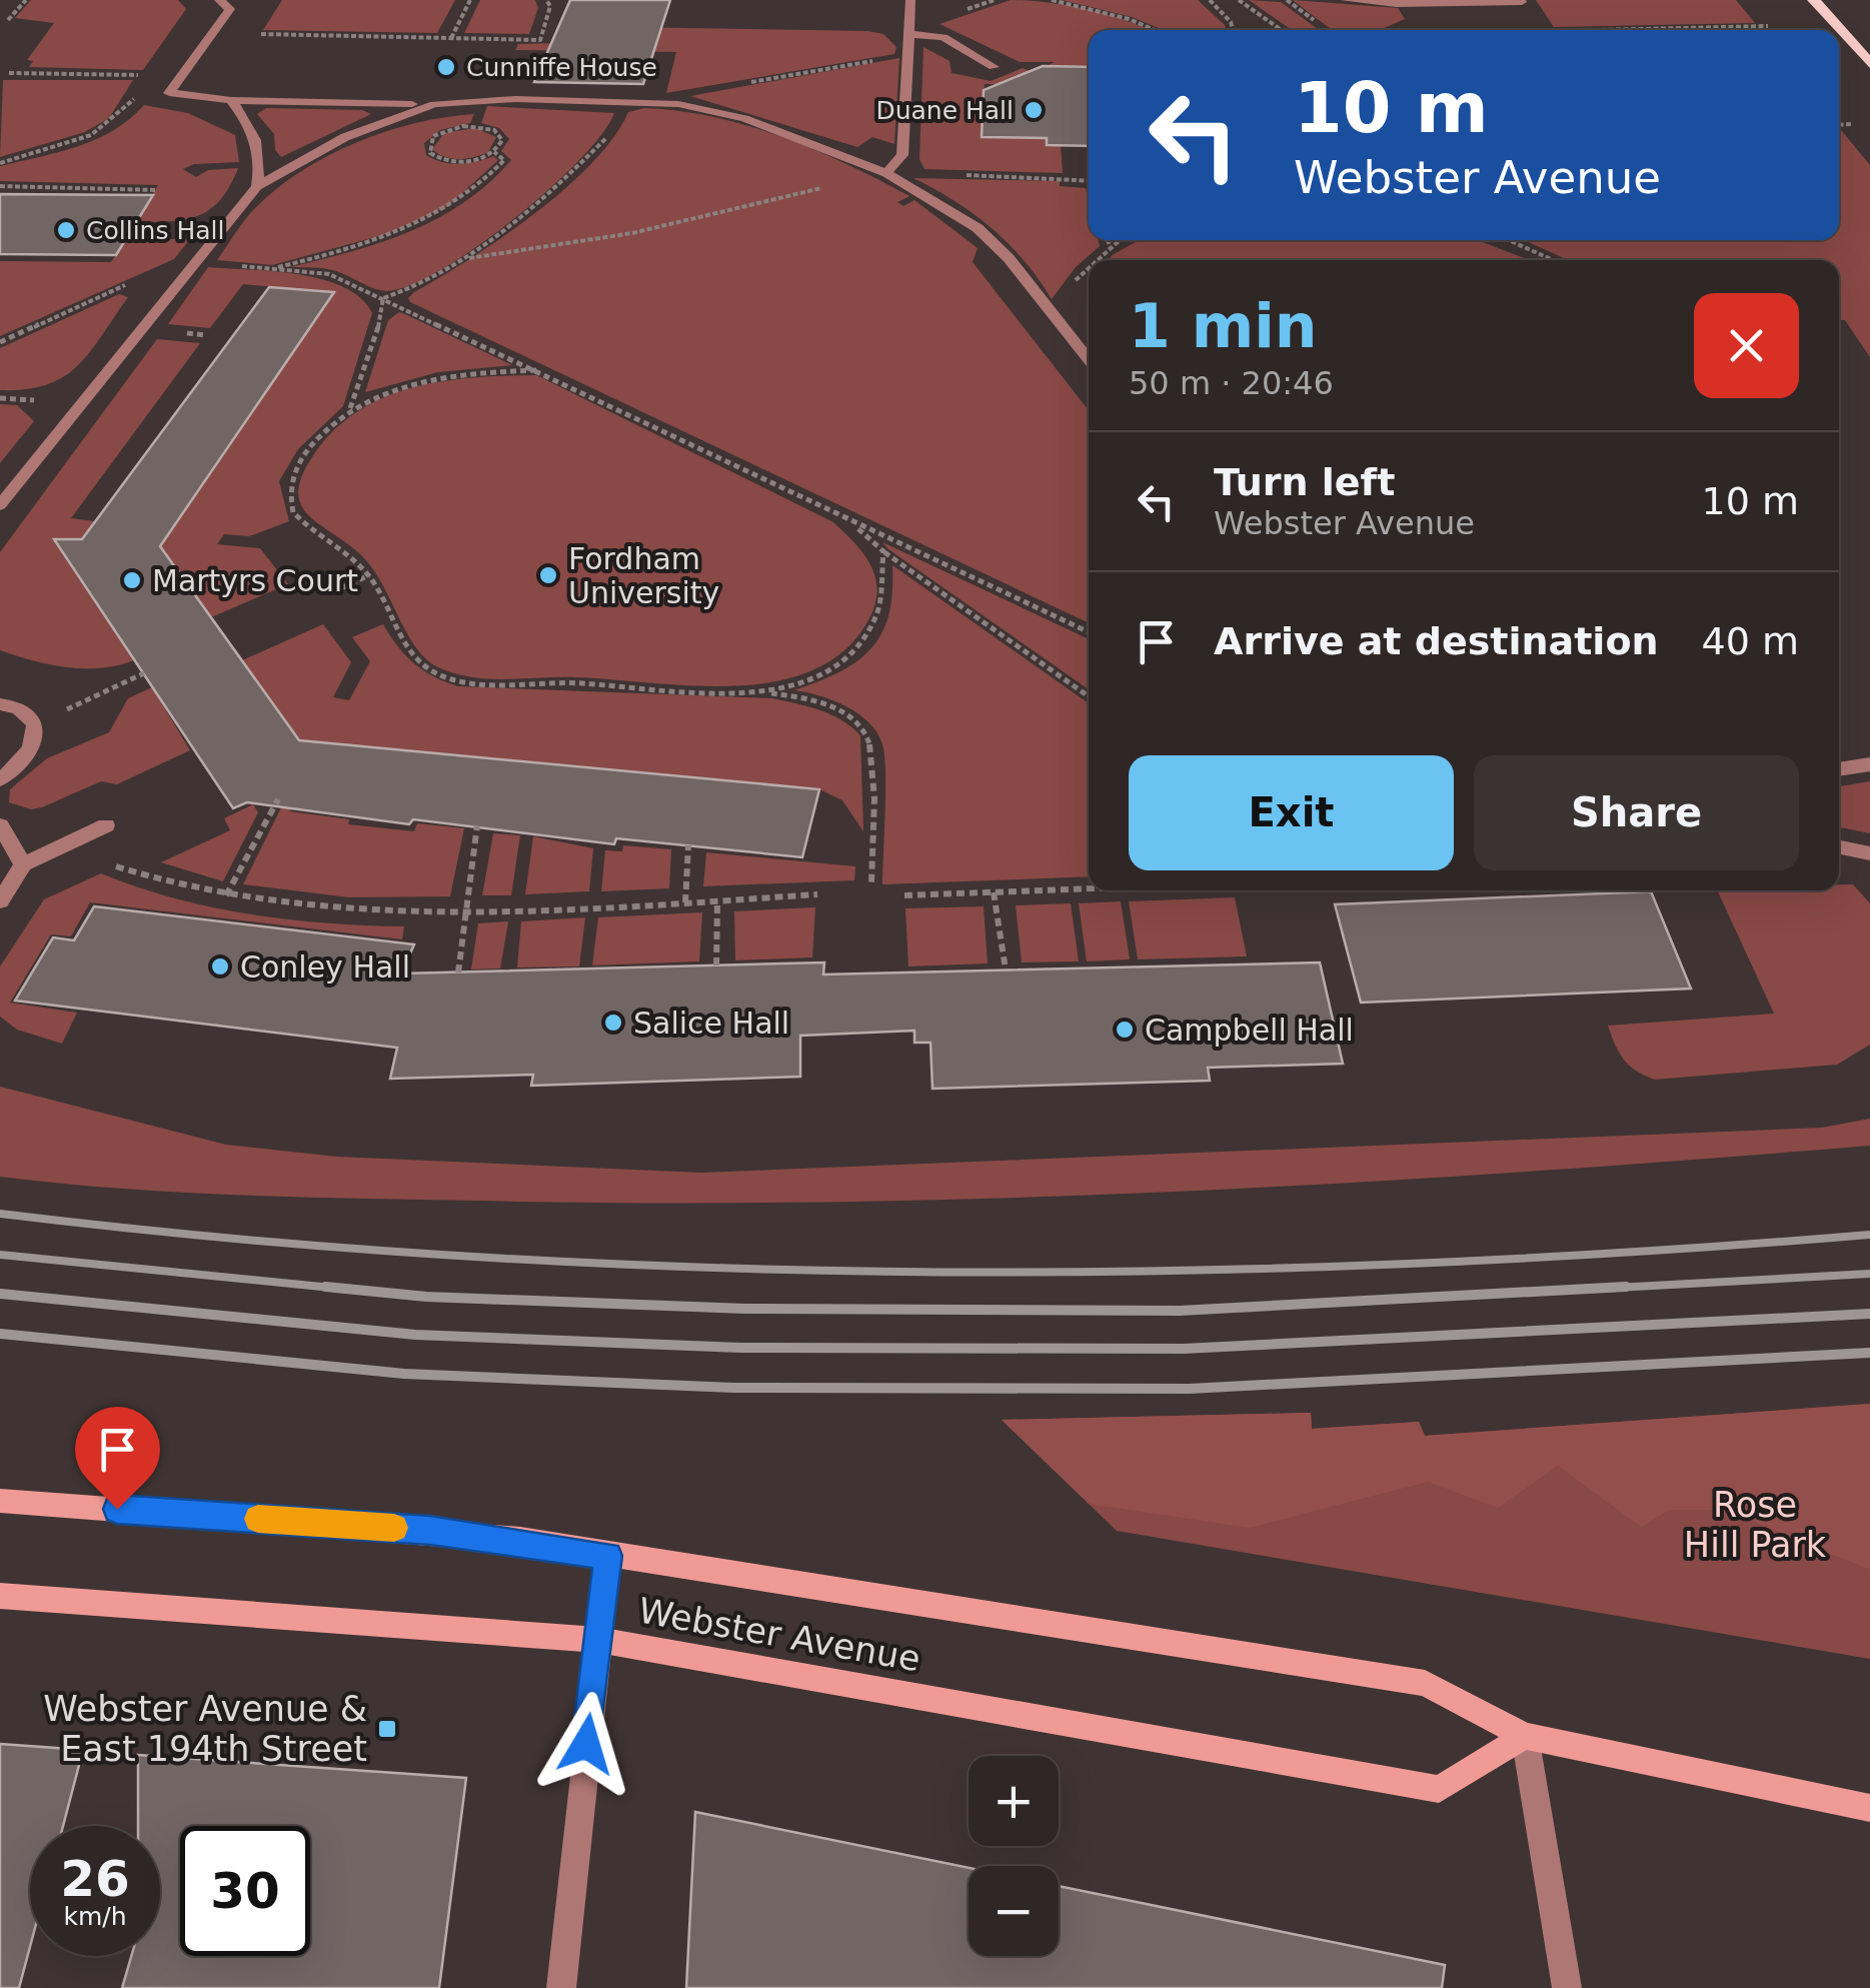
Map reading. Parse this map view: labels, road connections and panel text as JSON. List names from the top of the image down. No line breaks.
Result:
{"streets":{"main road":["Webster Avenue"]},"parks":["Rose Hill Park"],"places":{"other":["Cunniffe House","Duane Hall","Collins Hall","Fordham University","Martyrs Court","Conley Hall","Salice Hall","Campbell Hall"],"transit":["Webster Avenue & East 194th Street"]},"page":{"turn":["10 m","Webster Avenue"],"heading":["1 min","50 m · 20:46"],"list":[{"name":"Turn left","note":"Webster Avenue","value":"10 m"},{"name":"Arrive at destination","value":"40 m"}],"buttons":["Exit","Share"],"map_buttons":["+","−"],"speed":"26 km/h","limit":"30"}}
